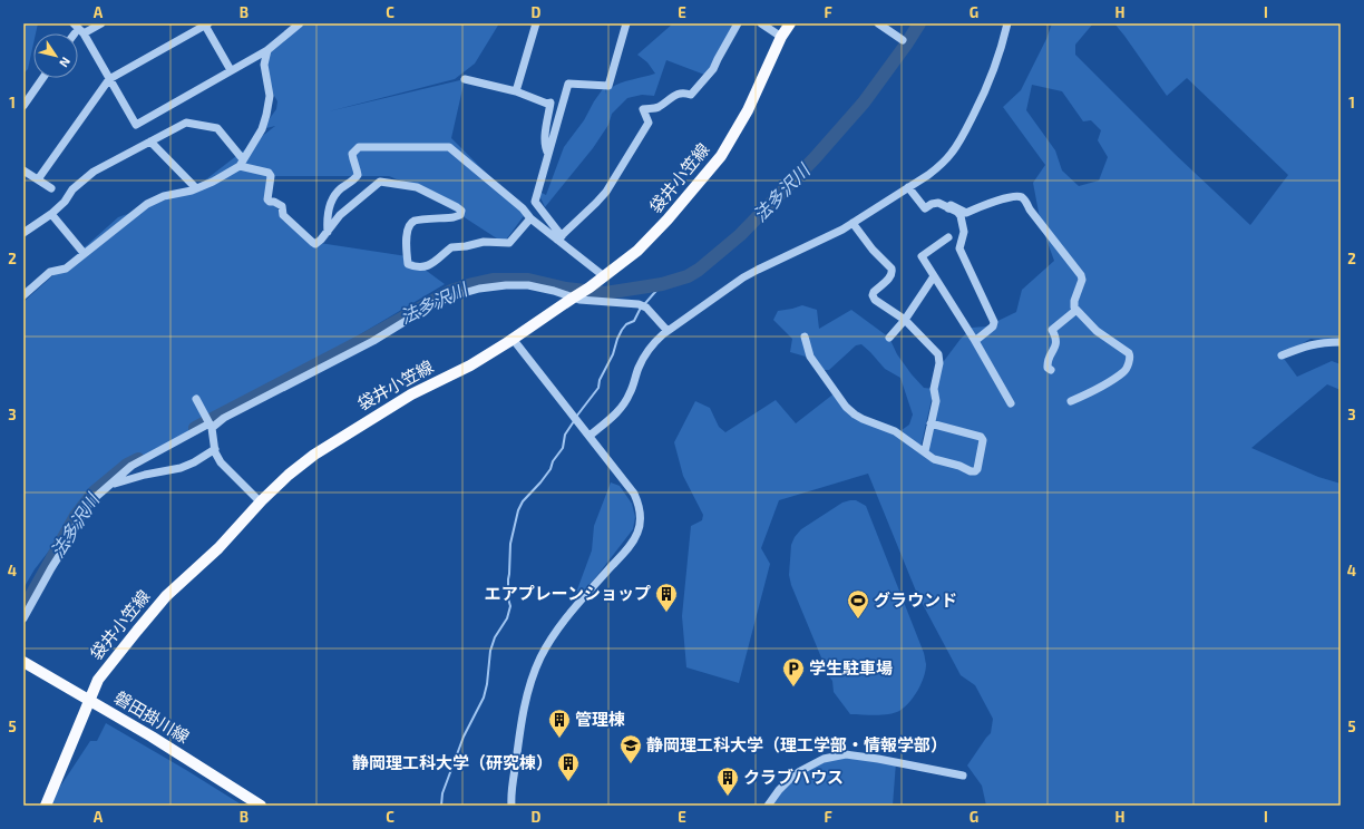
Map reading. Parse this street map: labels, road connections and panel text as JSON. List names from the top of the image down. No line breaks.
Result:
{"streets":{"main road":["袋井小笠線","磐田掛川線"]},"crossings":[["袋井小笠線","磐田掛川線"]],"water":["法多沢川"],"places":{"building":["エアプレーンショップ","管理棟","静岡理工科大学（研究棟）","クラブハウス"],"sports":["グラウンド"],"parking":["学生駐車場"],"school or university":["静岡理工科大学（理工学部・情報学部）"]},"north":"bottom right","grid":{"columns":["A","B","C","D","E","F","G","H","I"],"rows":["1","2","3","4","5"]}}
